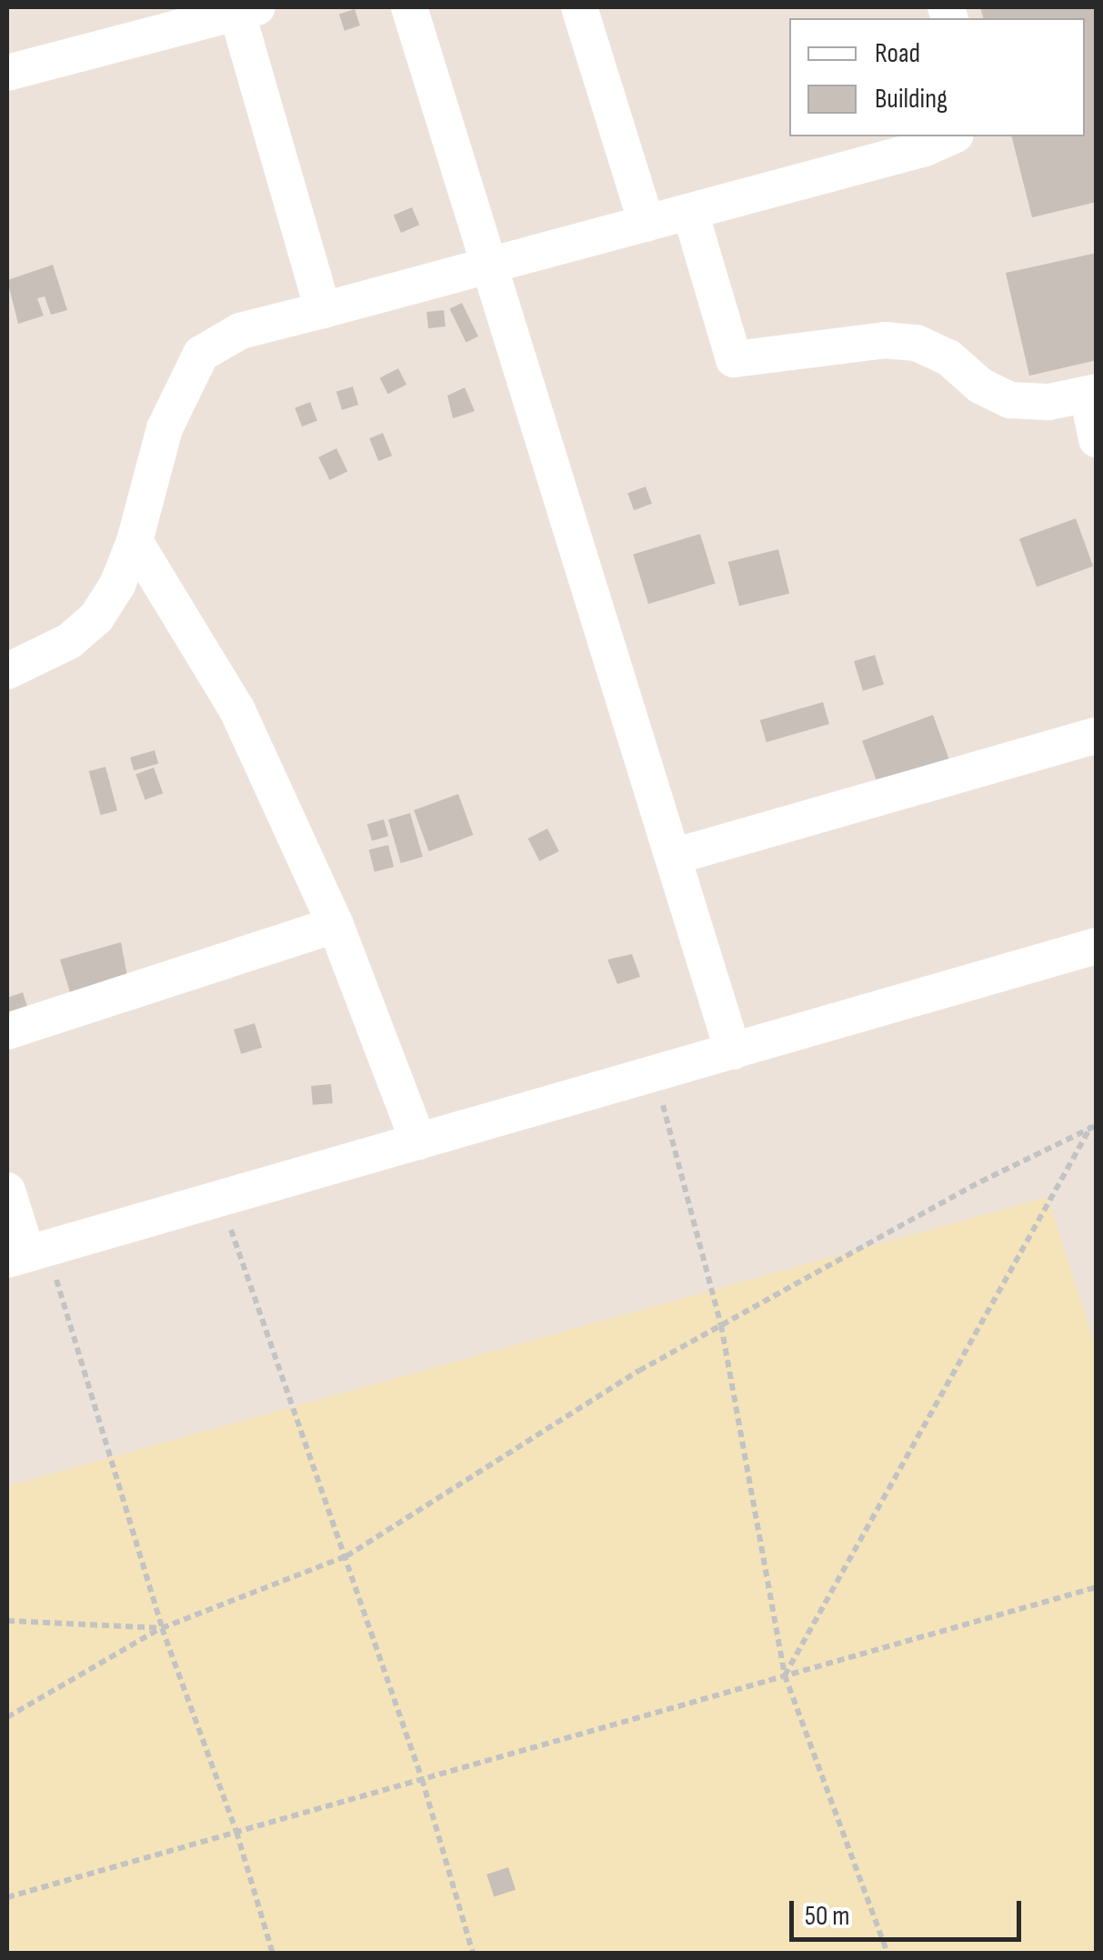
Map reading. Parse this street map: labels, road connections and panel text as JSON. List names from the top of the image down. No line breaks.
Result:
{"legend":["Road","Building"],"scale_bar":"50 m"}
